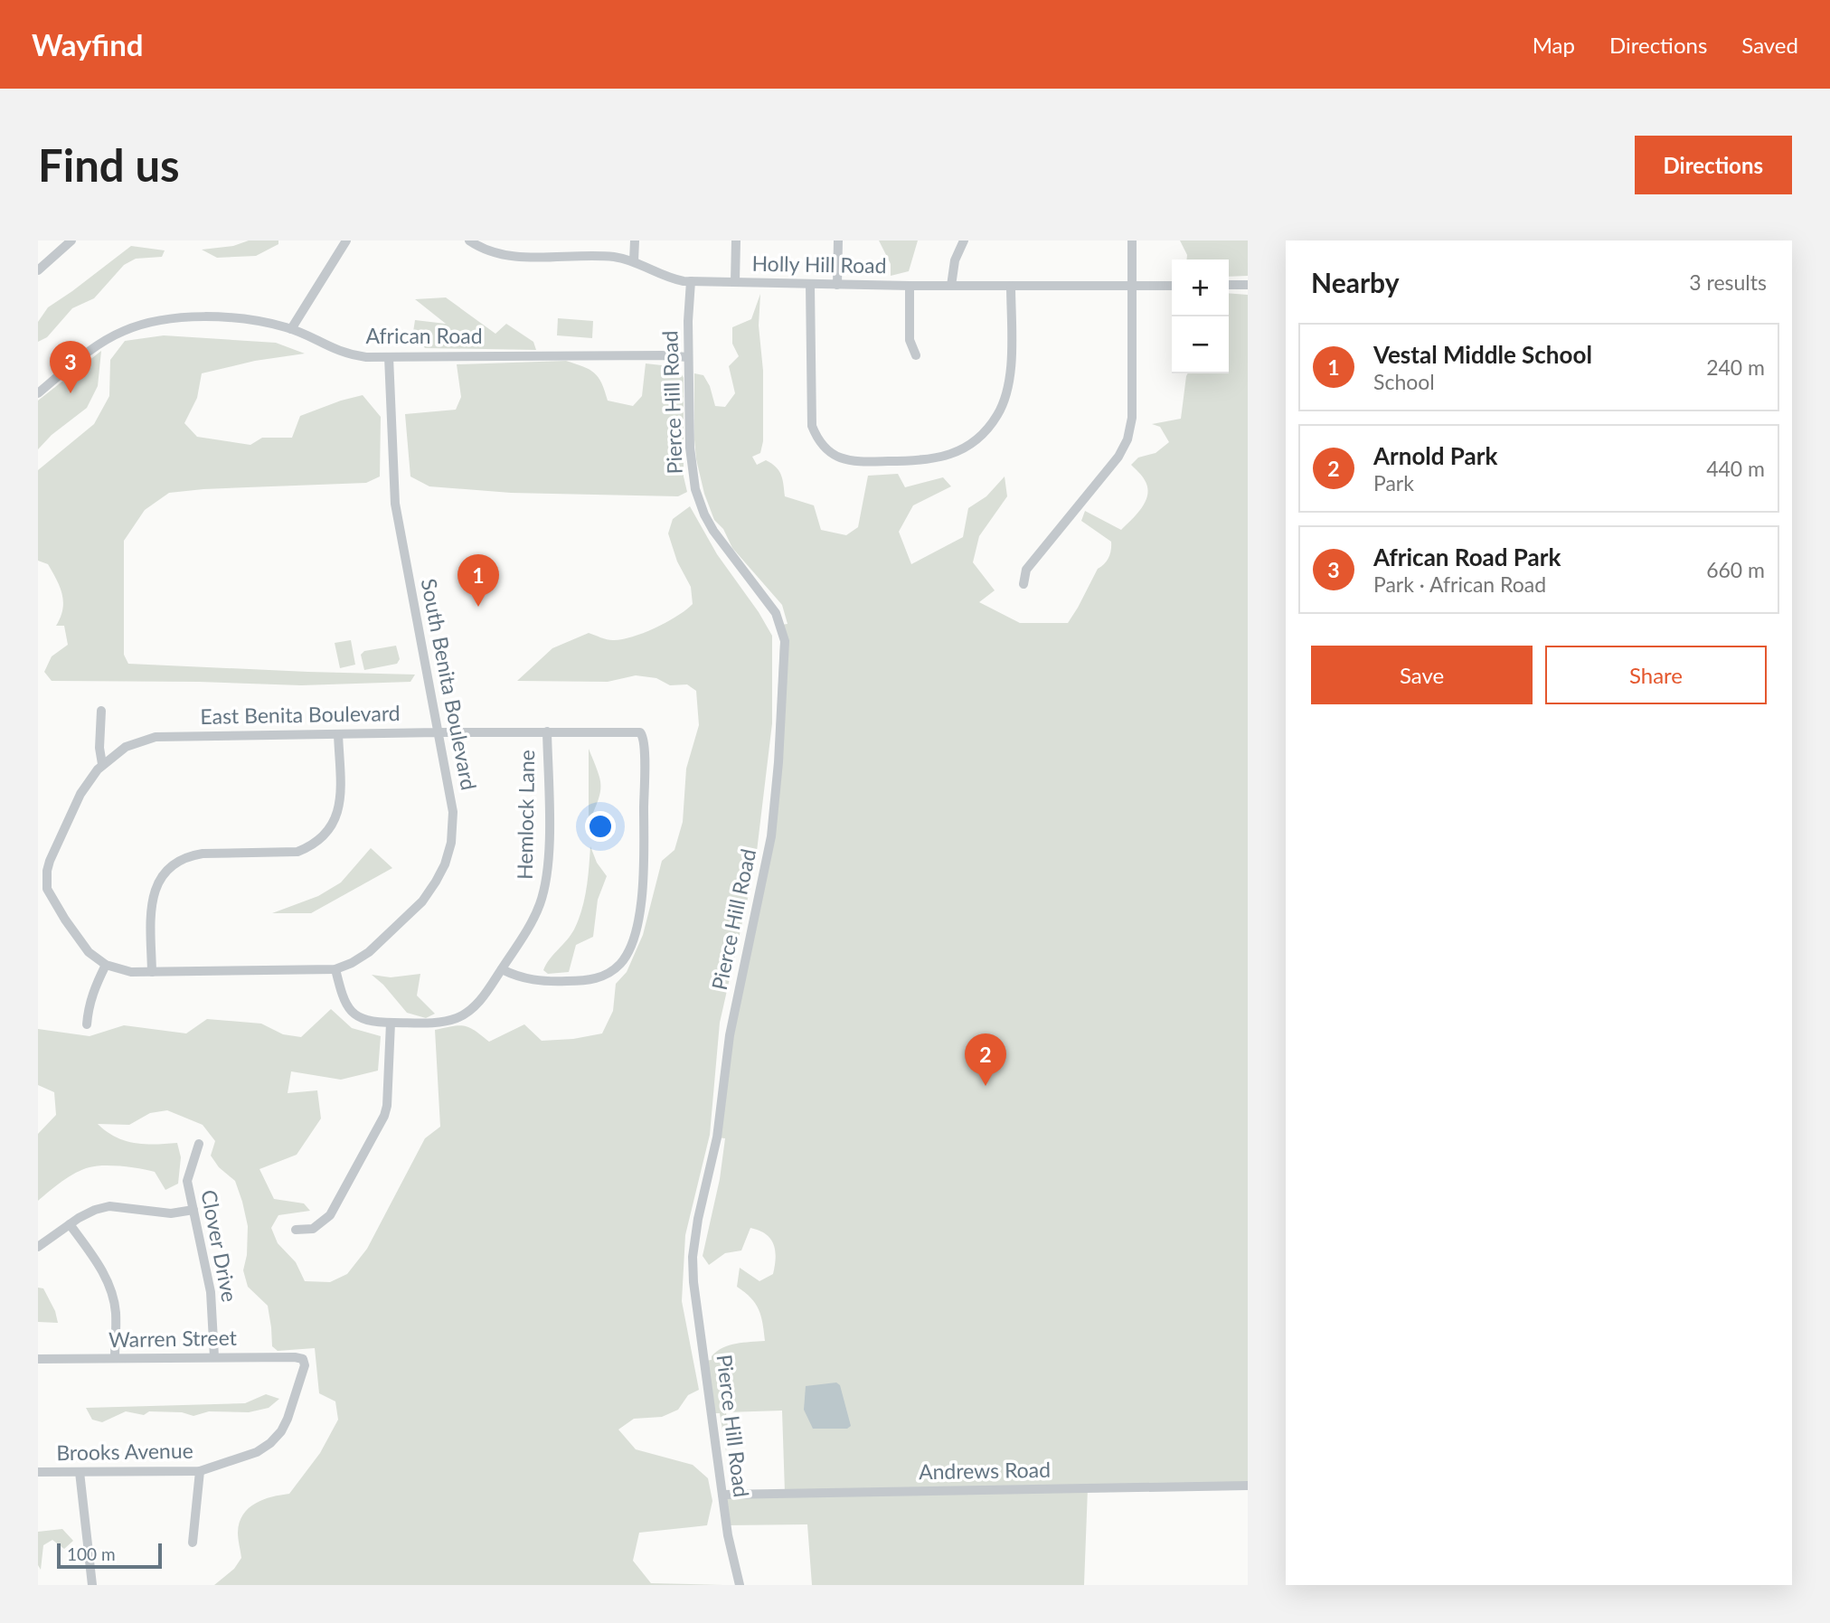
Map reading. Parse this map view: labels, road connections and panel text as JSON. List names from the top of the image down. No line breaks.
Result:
{"streets":{"street":["Holly Hill Road","African Road","Pierce Hill Road","South Benita Boulevard","East Benita Boulevard","Hemlock Lane","Clover Drive","Warren Street","Brooks Avenue","Andrews Road"]},"crossings":[["Holly Hill Road","Pierce Hill Road"],["African Road","Pierce Hill Road"],["African Road","South Benita Boulevard"],["Pierce Hill Road","Andrews Road"],["South Benita Boulevard","East Benita Boulevard"],["South Benita Boulevard","Hemlock Lane"],["East Benita Boulevard","Hemlock Lane"],["Clover Drive","Warren Street"],["Warren Street","Brooks Avenue"]],"scale_bar":"100 m","page":{"header":"Wayfind","nav":["Map","Directions","Saved"],"buttons":["Directions",["Save","Share"]],"title":"Find us","heading":["Nearby","3 results"],"map_buttons":["+","−"],"list":[{"mark":"1","name":"Vestal Middle School","note":"School","value":"240 m"},{"mark":"2","name":"Arnold Park","note":"Park","value":"440 m"},{"mark":"3","name":"African Road Park","note":"Park · African Road","value":"660 m"}],"pins":["3","1","2"],"scale":"100 m"}}
